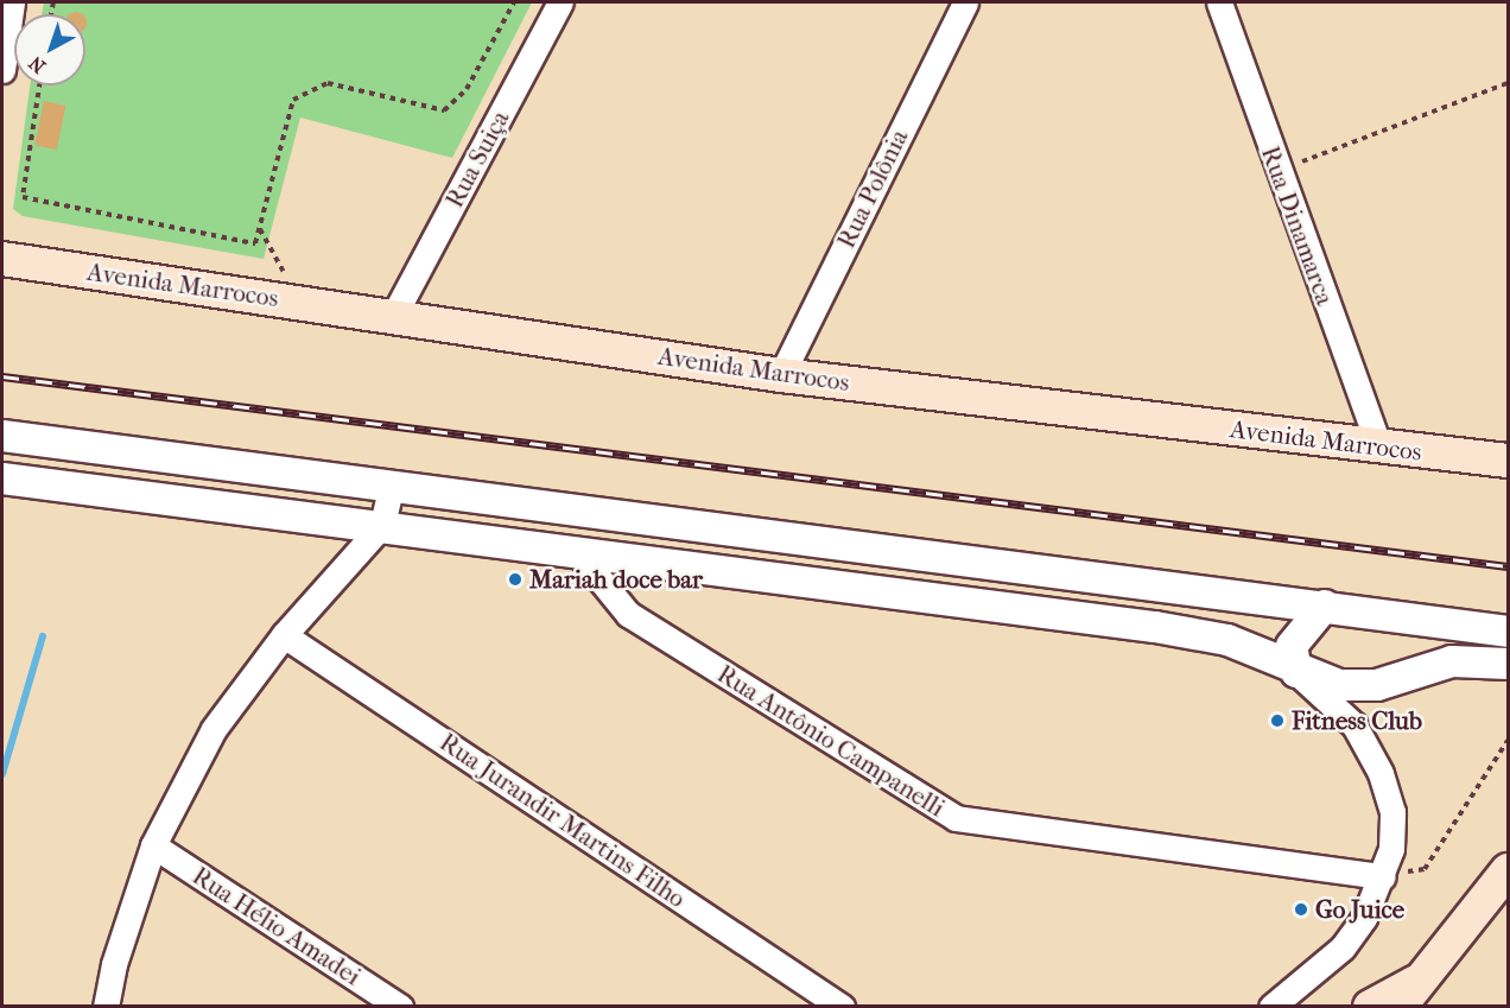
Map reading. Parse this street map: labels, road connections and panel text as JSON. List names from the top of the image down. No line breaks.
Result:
{"streets":{"main road":["Avenida Marrocos"],"street":["Rua Suiça","Rua Polônia","Rua Dinamarca","Rua Antônio Campanelli","Rua Jurandir Martins Filho","Rua Hélio Amadei"]},"crossings":[["Rua Suiça","Avenida Marrocos"],["Rua Polônia","Avenida Marrocos"],["Rua Dinamarca","Avenida Marrocos"]],"places":["Mariah doce bar","Fitness Club","Go Juice"],"north":"bottom left"}
